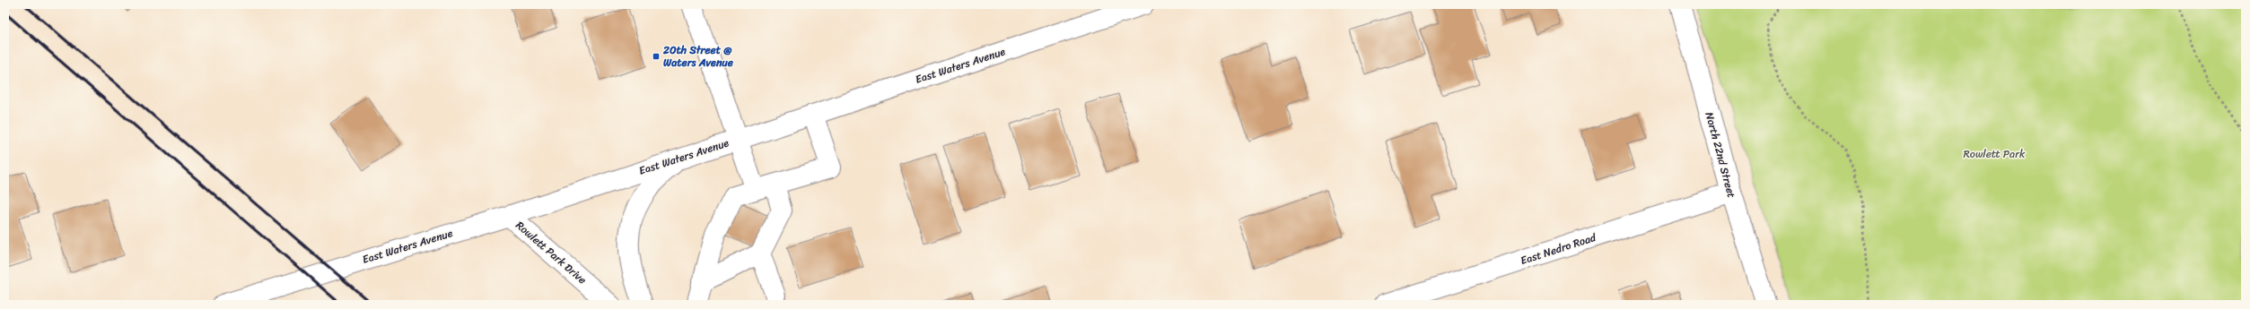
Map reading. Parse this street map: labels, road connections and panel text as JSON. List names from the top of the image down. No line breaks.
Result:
{"streets":{"street":["East Waters Avenue","North 22nd Street","East Nedro Road","Rowlett Park Drive"]},"crossings":[["East Waters Avenue","Rowlett Park Drive"],["North 22nd Street","East Nedro Road"]],"parks":["Rowlett Park"],"places":{"transit":["20th Street @ Waters Avenue"]}}
